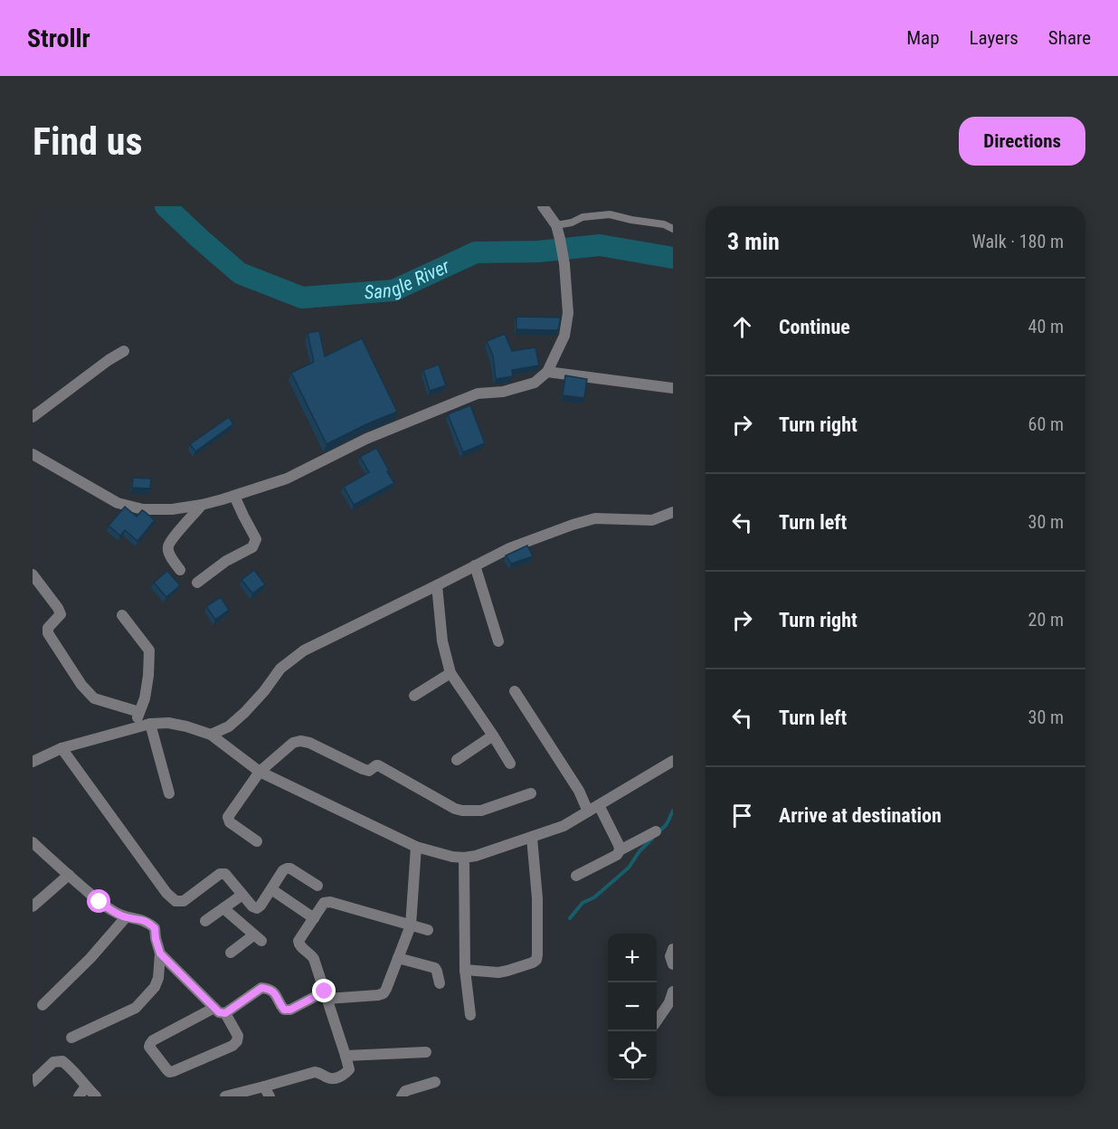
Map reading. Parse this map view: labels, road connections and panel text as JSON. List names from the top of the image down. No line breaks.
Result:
{"water":["Sangle River"],"page":{"header":"Strollr","nav":["Map","Layers","Share"],"buttons":"Directions","title":"Find us","heading":["3 min","Walk · 180 m"],"list":[["Continue","40 m"],["Turn right","60 m"],["Turn left","30 m"],["Turn right","20 m"],["Turn left","30 m"],"Arrive at destination"],"map_buttons":["+","−"]}}
